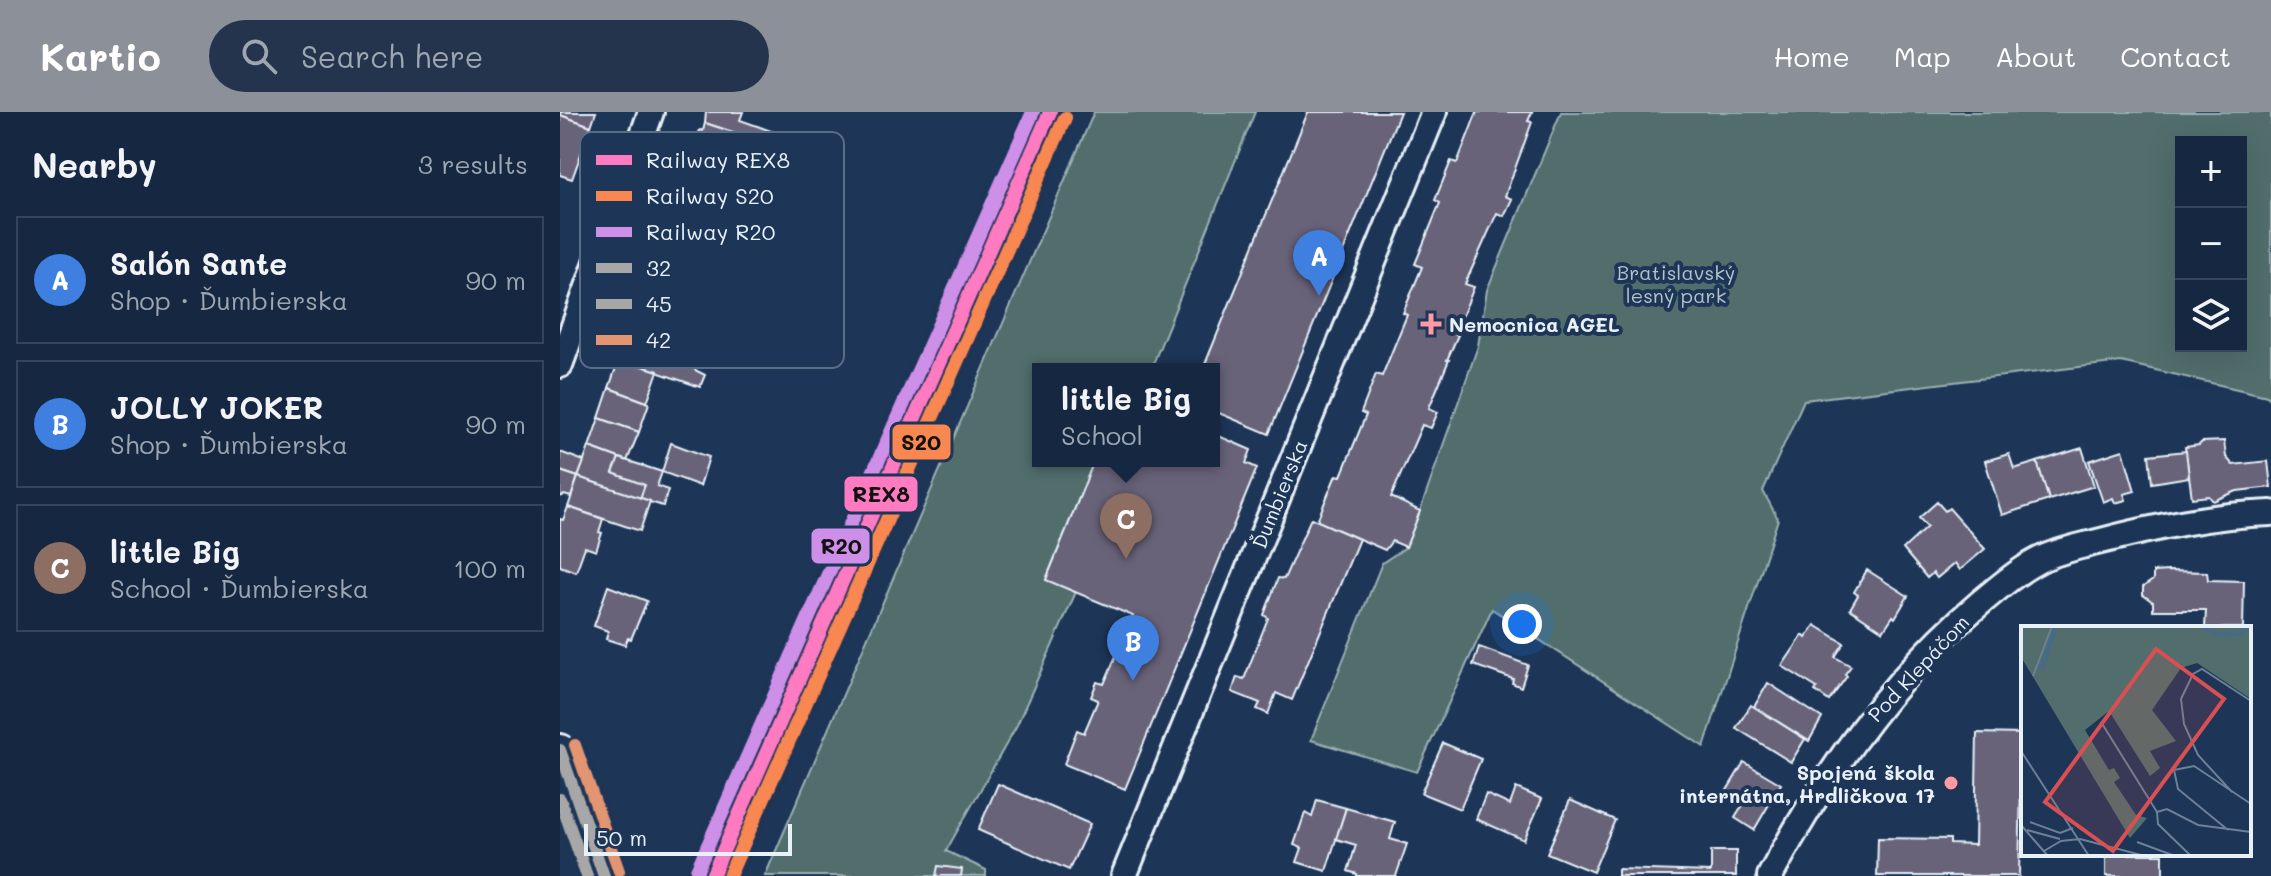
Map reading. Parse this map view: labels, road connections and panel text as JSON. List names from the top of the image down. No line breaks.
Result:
{"streets":{"street":["Ďumbierska","Pod Klepáčom"]},"parks":["Bratislavský lesný park"],"places":{"health":["Nemocnica AGEL"],"other":["Spojená škola internátna, Hrdličkova 17"]},"lines":["rail line REX8","rail line R20","rail line S20","transit line 42","transit line 32","transit line 45"],"legend":["Railway REX8","Railway S20","Railway R20","32","45","42"],"scale_bar":"50 m","page":{"header":"Kartio","search":"Search here","nav":["Home","Map","About","Contact"],"heading":["Nearby","3 results"],"map_buttons":["+","−"],"list":[{"mark":"A","name":"Salón Sante","note":"Shop · Ďumbierska","value":"90 m"},{"mark":"B","name":"JOLLY JOKER","note":"Shop · Ďumbierska","value":"90 m"},{"mark":"C","name":"little Big","note":"School · Ďumbierska","value":"100 m"}],"pins":["A","C","B"],"popup":["little Big","School"],"scale":"50 m"}}
